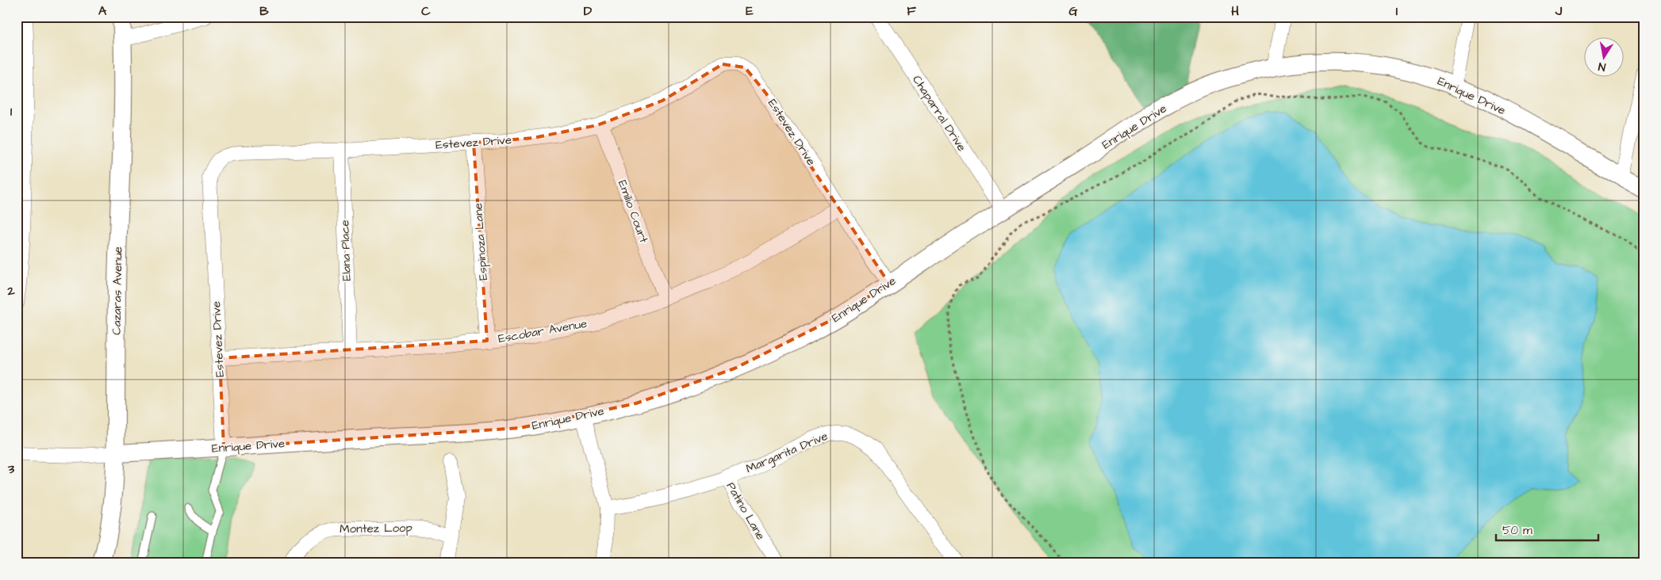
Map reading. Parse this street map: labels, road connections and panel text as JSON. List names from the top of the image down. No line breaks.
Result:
{"streets":{"street":["Enrique Drive","Chaparral Drive","Estevez Drive","Emilio Court","Espinoza Lane","Elana Place","Cazaras Avenue","Escobar Avenue","Margarita Drive","Patino Lane","Montez Loop"]},"crossings":[["Enrique Drive","Chaparral Drive"],["Enrique Drive","Estevez Drive"],["Enrique Drive","Cazaras Avenue"],["Estevez Drive","Emilio Court"],["Estevez Drive","Espinoza Lane"],["Estevez Drive","Elana Place"],["Estevez Drive","Escobar Avenue"],["Emilio Court","Escobar Avenue"],["Espinoza Lane","Escobar Avenue"],["Elana Place","Escobar Avenue"],["Margarita Drive","Patino Lane"]],"scale_bar":"50 m","north":"bottom","grid":{"columns":["A","B","C","D","E","F","G","H","I","J"],"rows":["1","2","3"]}}
